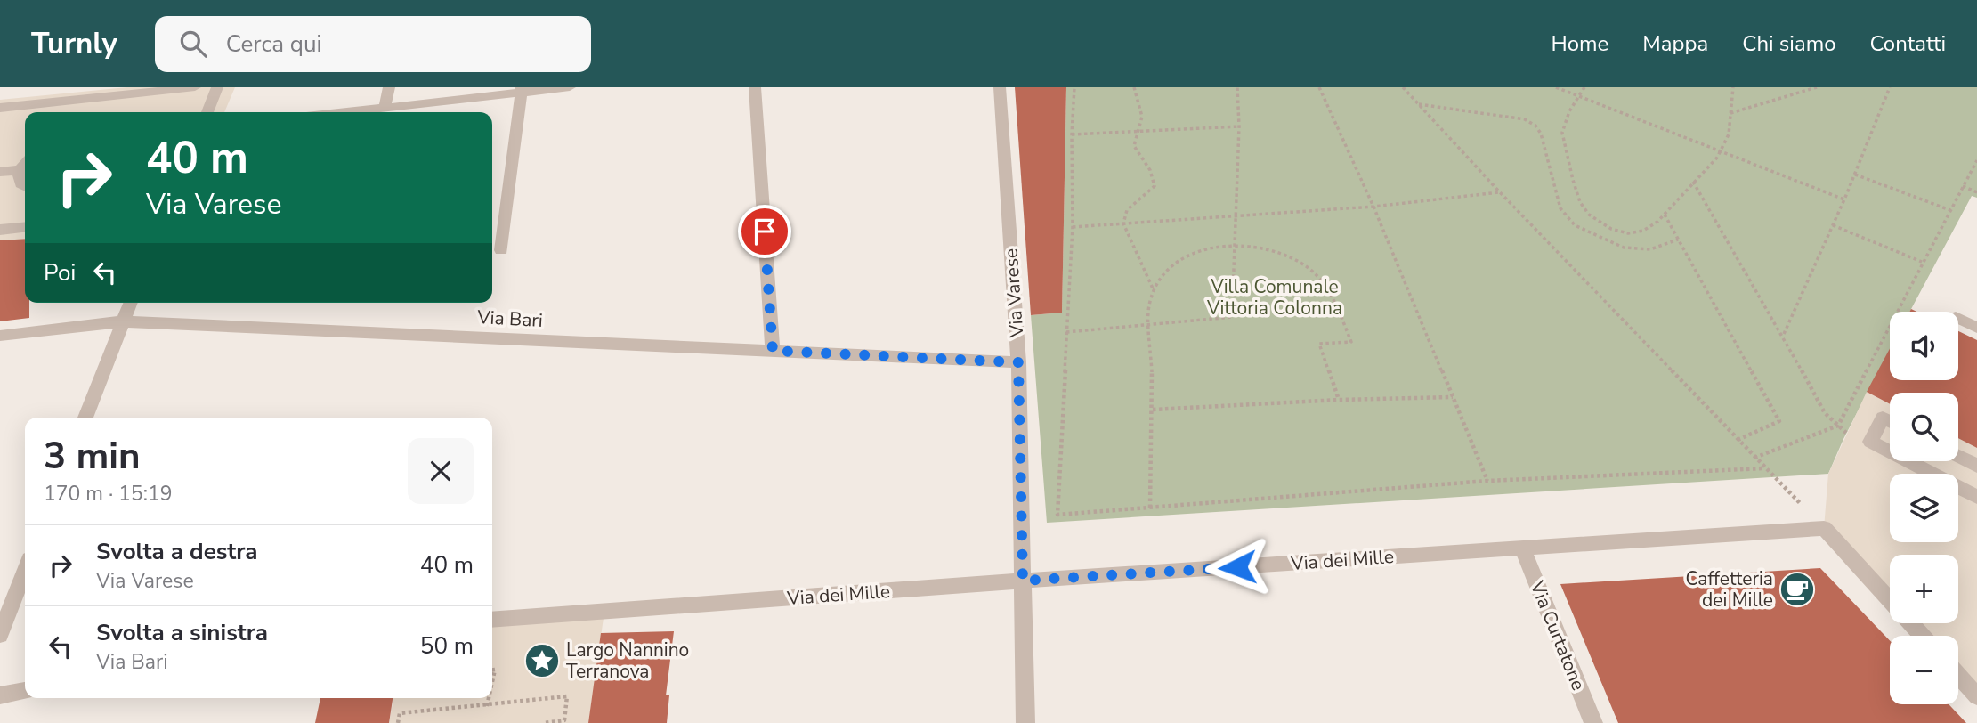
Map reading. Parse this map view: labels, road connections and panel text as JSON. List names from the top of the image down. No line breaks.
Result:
{"streets":{"street":["Via Varese","Via Bari","Via dei Mille","Via Curtatone"]},"crossings":[["Via Varese","Via Bari"],["Via Varese","Via dei Mille"],["Via dei Mille","Via Curtatone"]],"parks":["Villa Comunale Vittoria Colonna"],"places":{"cafe":["Caffetteria dei Mille"],"place":["Largo Nannino Terranova"]},"page":{"header":"Turnly","search":"Cerca qui","nav":["Home","Mappa","Chi siamo","Contatti"],"turn":["40 m","Via Varese"],"then":"Poi","map_buttons":["+","−"],"heading":["3 min","170 m · 15:19"],"list":[{"name":"Svolta a destra","note":"Via Varese","value":"40 m"},{"name":"Svolta a sinistra","note":"Via Bari","value":"50 m"}]}}
